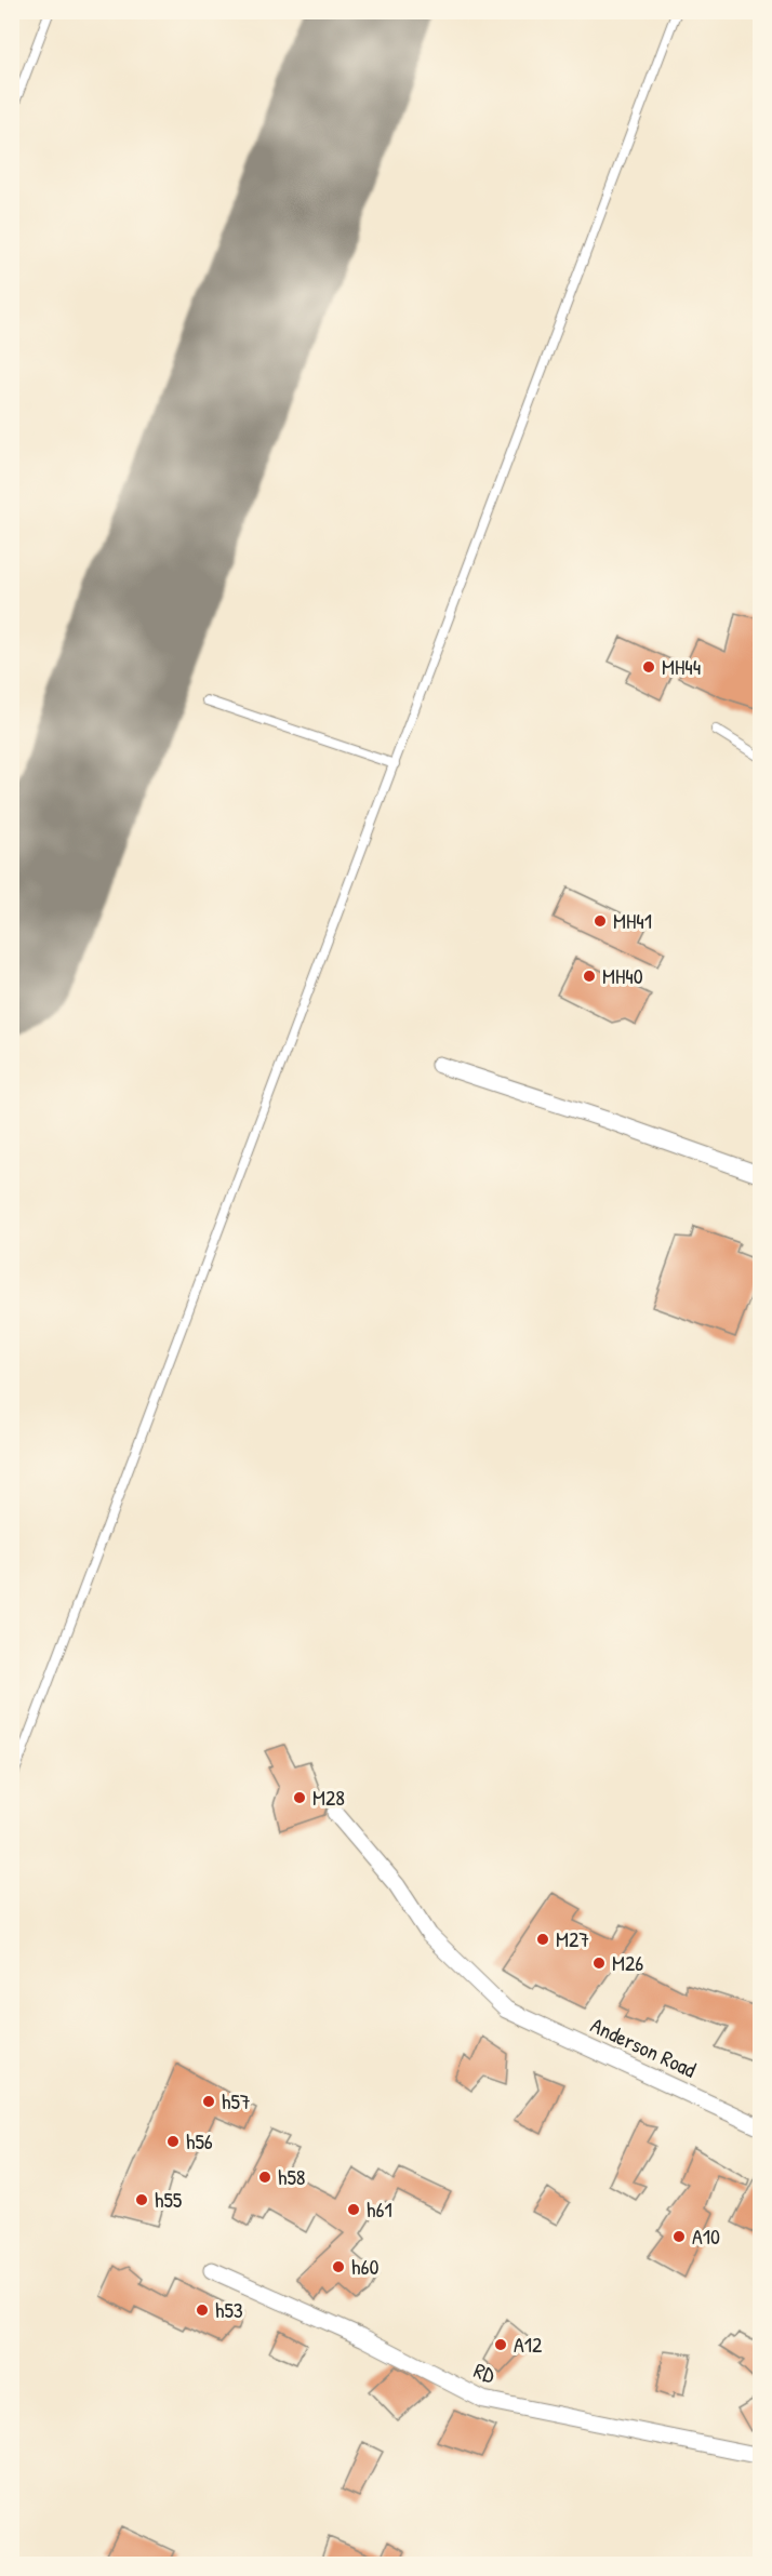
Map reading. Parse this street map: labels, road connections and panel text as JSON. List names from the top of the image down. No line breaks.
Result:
{"streets":{"street":["Anderson Road","RD"]},"places":["MH44","MH41","MH40","M28","M27","M26","h57","h56","h58","h55","h61","A10","h60","h53","A12"]}
